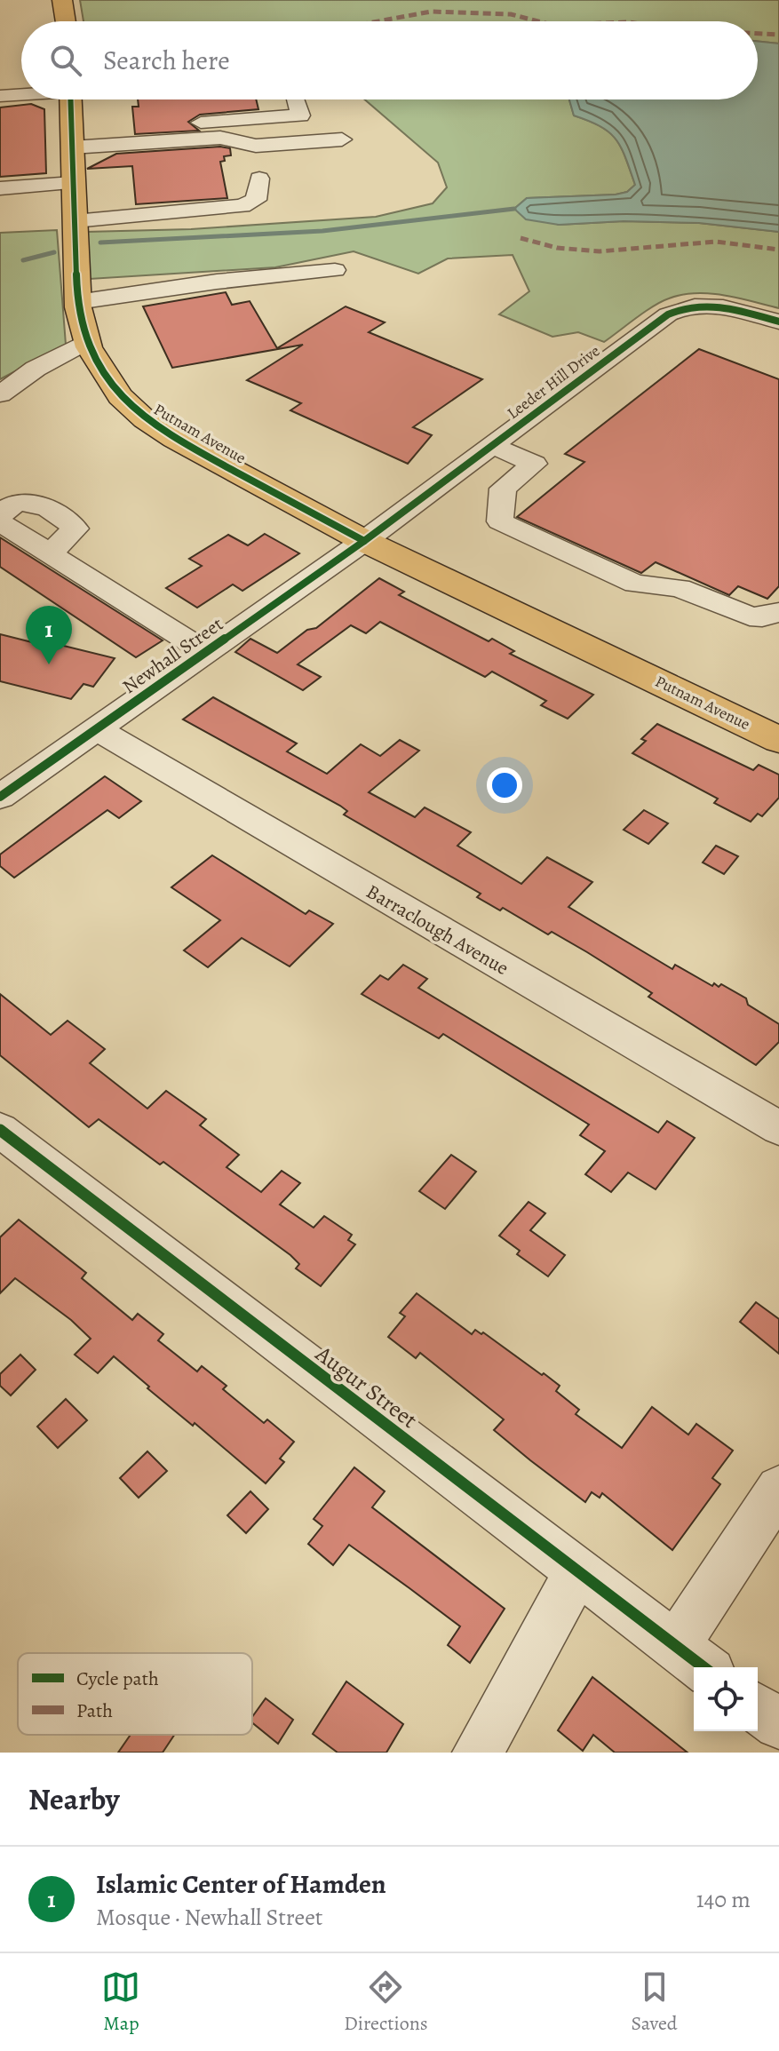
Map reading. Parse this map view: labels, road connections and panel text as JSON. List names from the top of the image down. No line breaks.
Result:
{"streets":{"main road":["Putnam Avenue"],"street":["Leeder Hill Drive","Newhall Street","Barraclough Avenue","Augur Street"]},"crossings":[["Leeder Hill Drive","Putnam Avenue"],["Leeder Hill Drive","Newhall Street"],["Putnam Avenue","Newhall Street"],["Newhall Street","Barraclough Avenue"]],"legend":["Cycle path","Path"],"page":{"search":"Search here","pins":"1","heading":"Nearby","list":[{"mark":"1","name":"Islamic Center of Hamden","note":"Mosque · Newhall Street","value":"140 m"}],"nav":["Map","Directions","Saved"]}}
